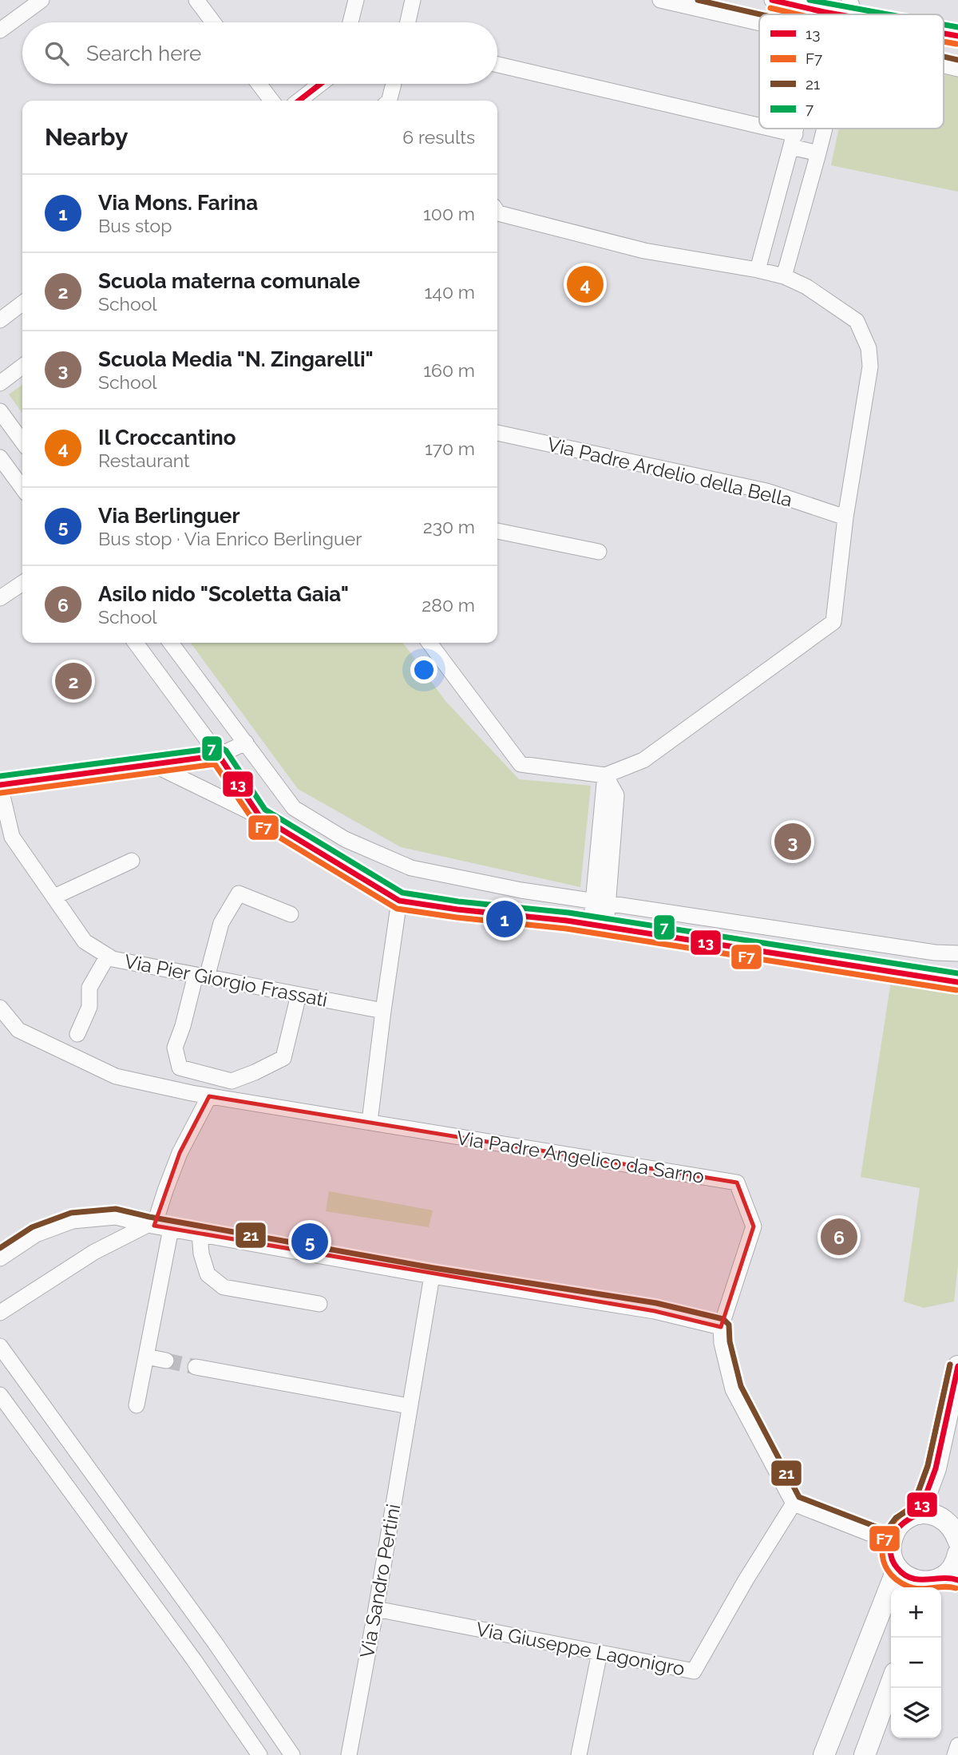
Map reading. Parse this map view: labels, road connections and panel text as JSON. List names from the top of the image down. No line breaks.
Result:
{"streets":{"street":["Via Padre Ardelio della Bella","Via Pier Giorgio Frassati","Via Padre Angelico da Sarno","Via Sandro Pertini","Via Giuseppe Lagonigro"]},"crossings":[["Via Padre Angelico da Sarno","Via Giuseppe Lagonigro"],["Via Sandro Pertini","Via Giuseppe Lagonigro"]],"lines":["transit line 13","transit line 21","transit line 7","transit line F7"],"legend":["13","F7","21","7"],"page":{"search":"Search here","heading":["Nearby","6 results"],"list":[{"mark":"1","name":"Via Mons. Farina","note":"Bus stop","value":"100 m"},{"mark":"2","name":"Scuola materna comunale","note":"School","value":"140 m"},{"mark":"3","name":"Scuola Media \"N. Zingarelli\"","note":"School","value":"160 m"},{"mark":"4","name":"Il Croccantino","note":"Restaurant","value":"170 m"},{"mark":"5","name":"Via Berlinguer","note":"Bus stop · Via Enrico Berlinguer","value":"230 m"},{"mark":"6","name":"Asilo nido \"Scoletta Gaia\"","note":"School","value":"280 m"}],"pins":["4","2","3","1","6","5"],"map_buttons":["+","−"]}}
